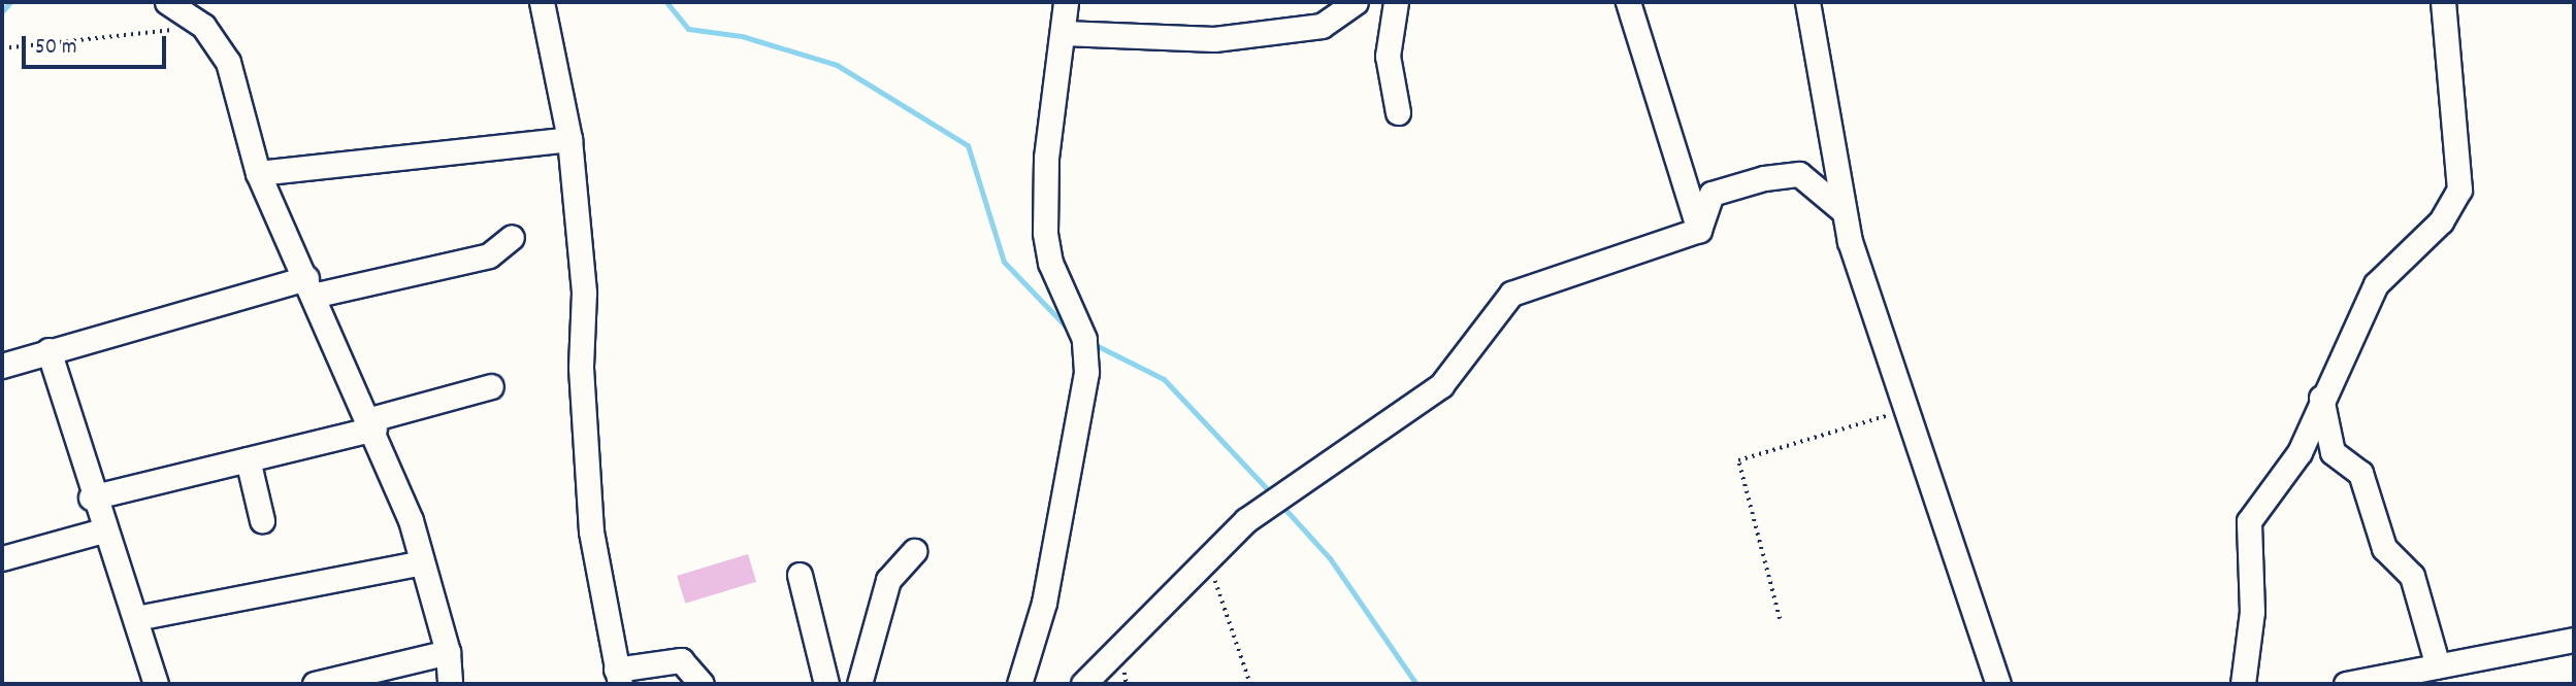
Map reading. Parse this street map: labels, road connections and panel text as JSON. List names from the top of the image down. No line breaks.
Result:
{"scale_bar":"50 m"}
